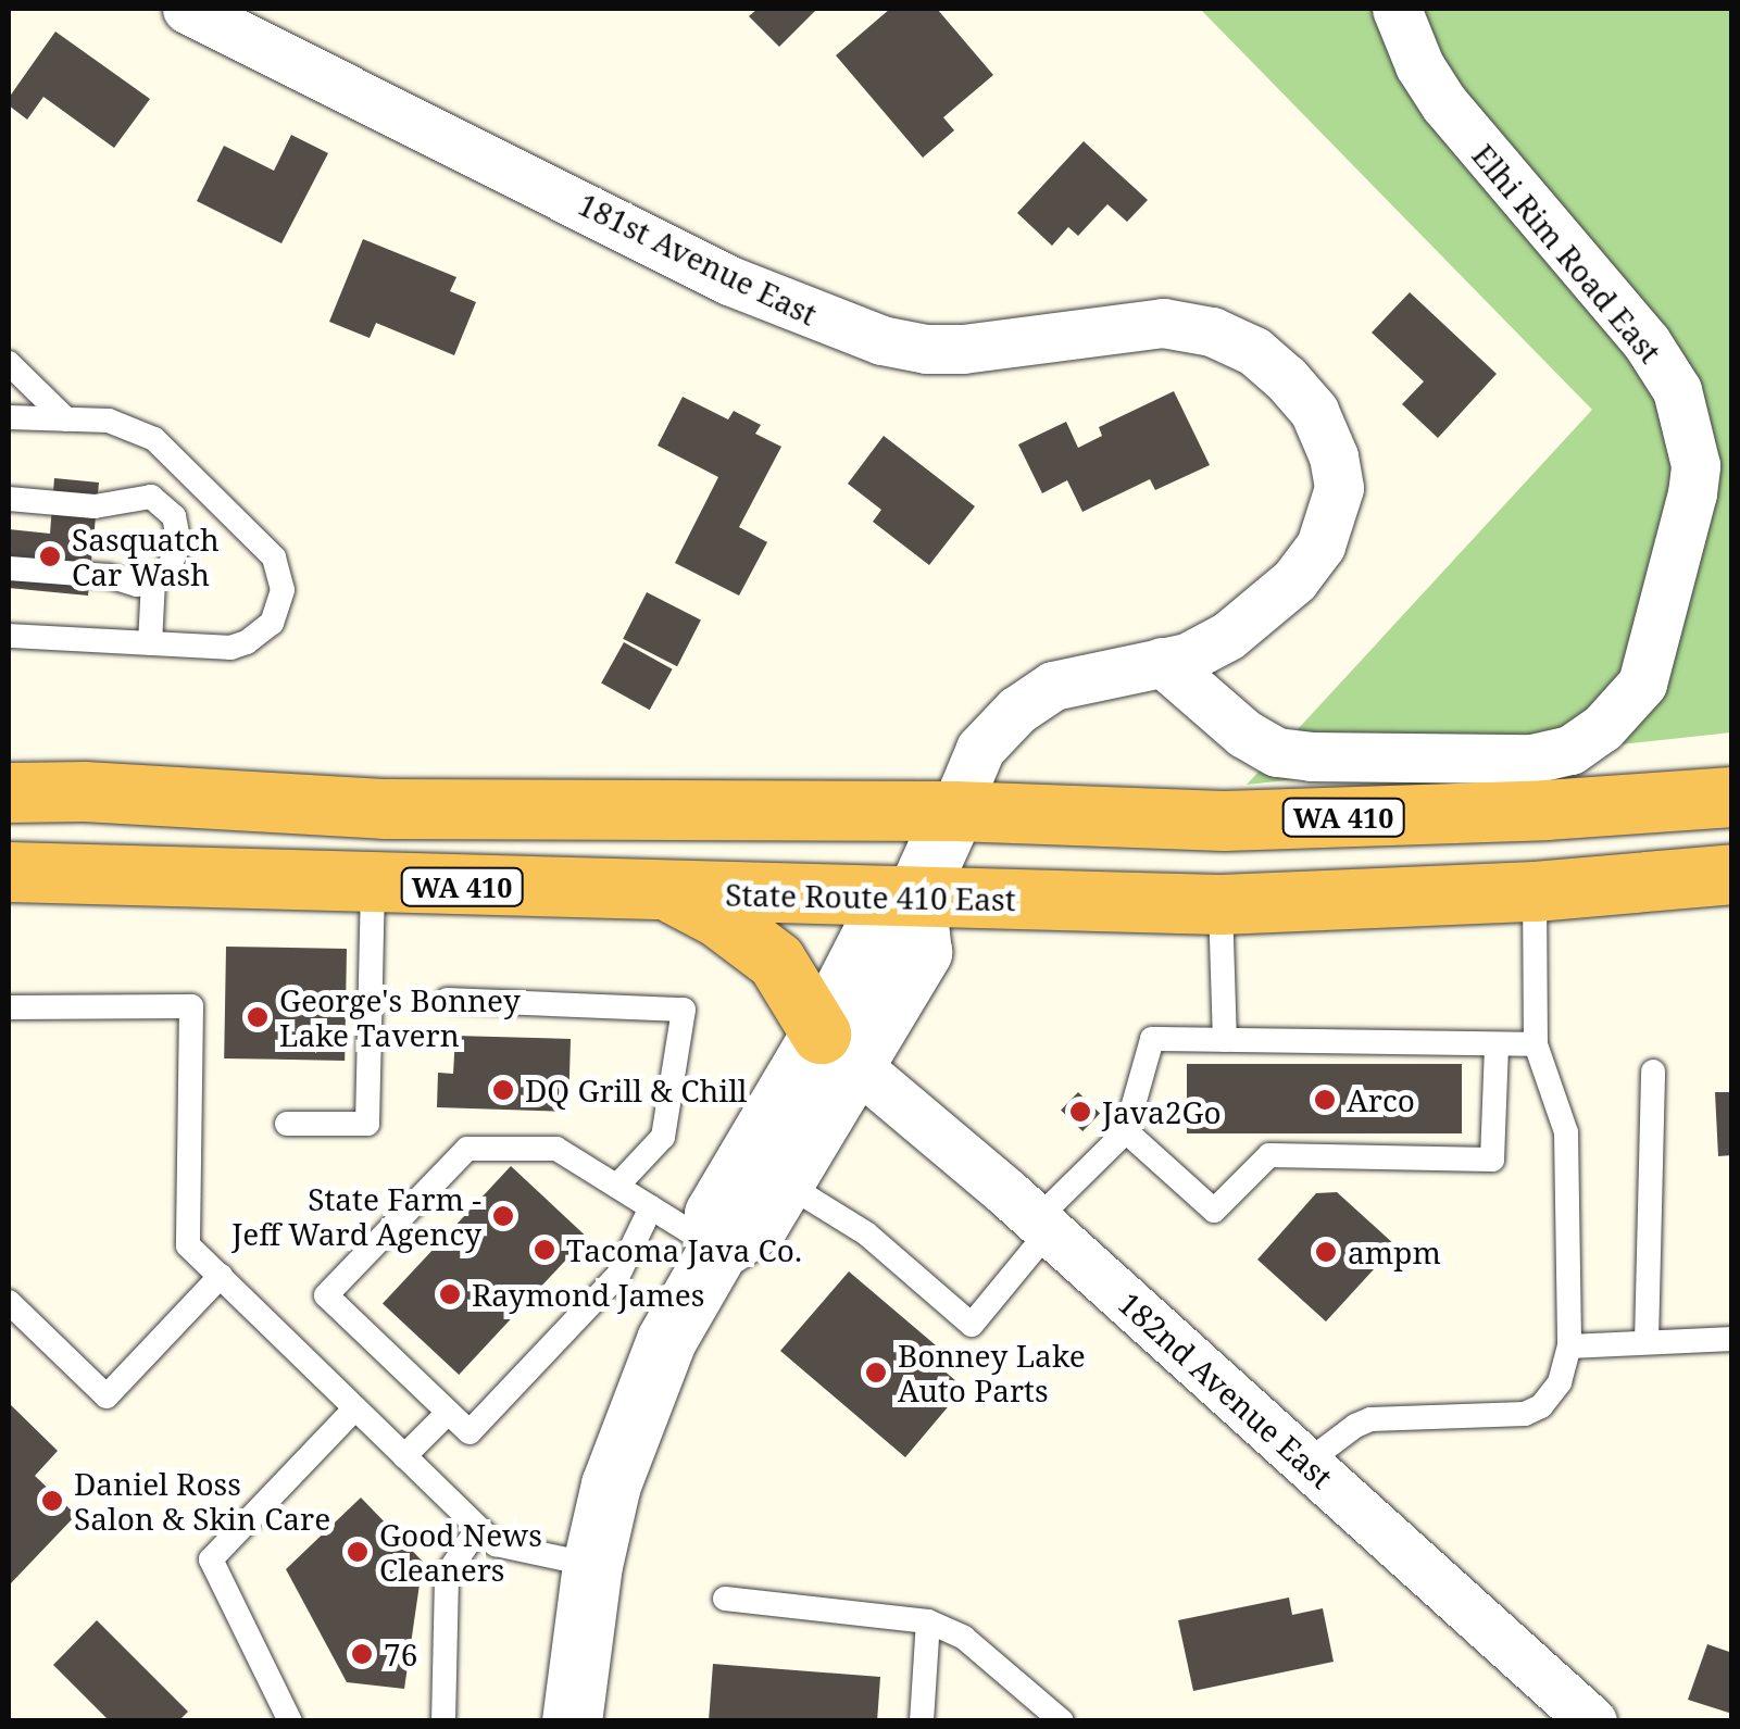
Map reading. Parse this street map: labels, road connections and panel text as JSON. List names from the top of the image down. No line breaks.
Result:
{"streets":{"highway":["WA 410","State Route 410 East"],"street":["Elhi Rim Road East","181st Avenue East","182nd Avenue East"]},"crossings":[["Elhi Rim Road East","181st Avenue East"],["181st Avenue East","WA 410"]],"places":["Sasquatch Car Wash","George's Bonney Lake Tavern","DQ Grill & Chill","Arco","Java2Go","State Farm - Jeff Ward Agency","Tacoma Java Co.","ampm","Raymond James","Bonney Lake Auto Parts","Daniel Ross Salon & Skin Care","Good News Cleaners","76"]}
